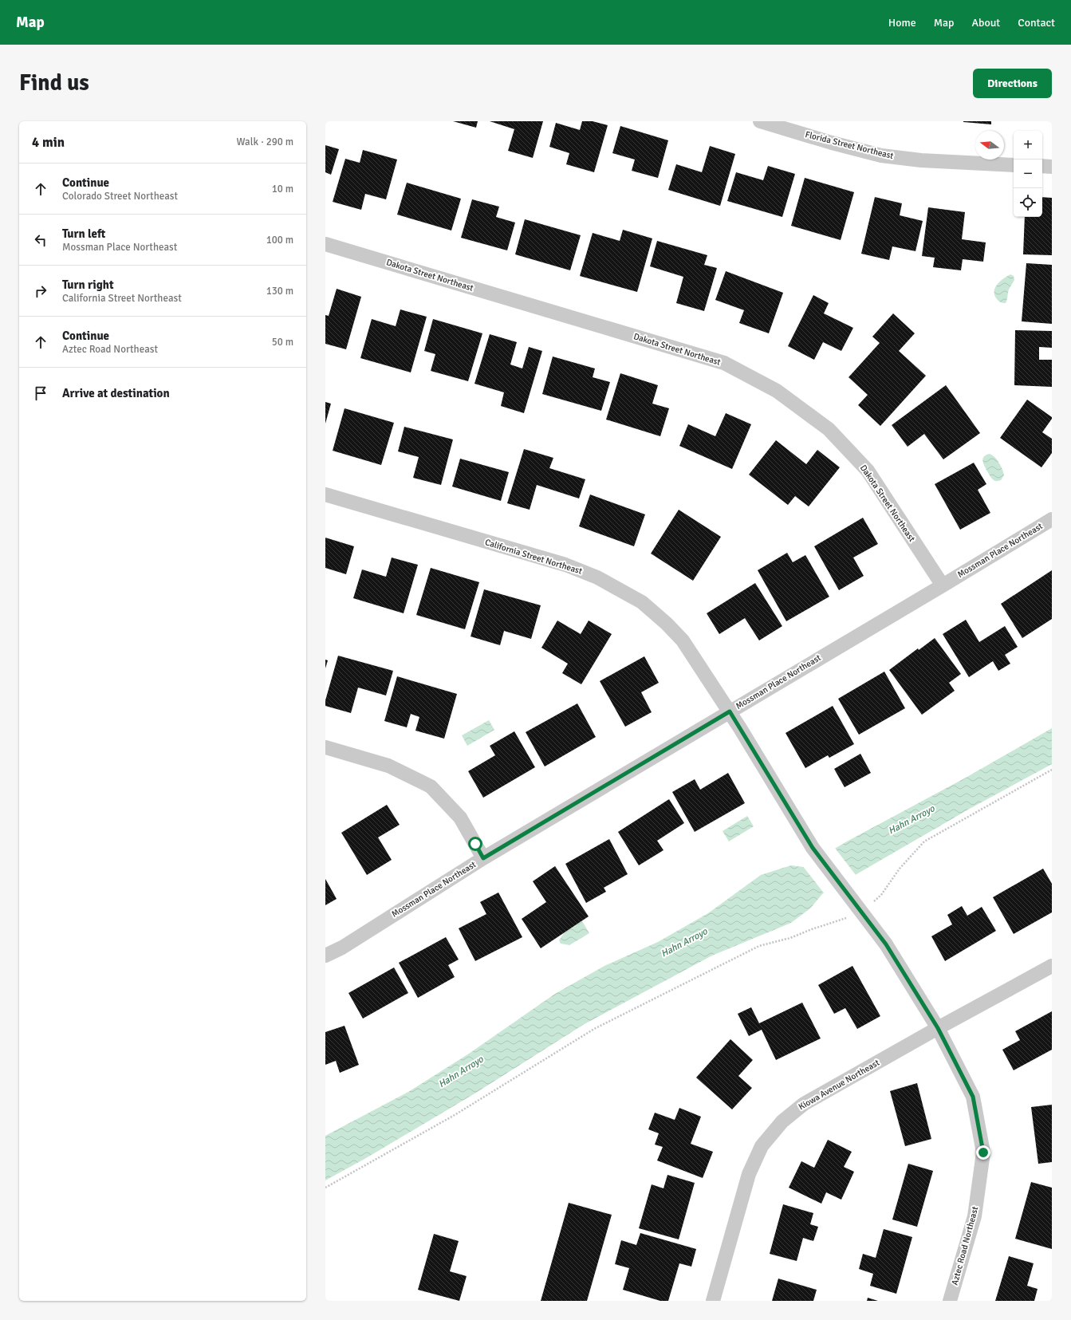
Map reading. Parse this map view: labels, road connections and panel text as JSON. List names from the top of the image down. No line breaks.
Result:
{"streets":{"street":["Florida Street Northeast","Dakota Street Northeast","Mossman Place Northeast","California Street Northeast","Kiowa Avenue Northeast","Aztec Road Northeast"]},"crossings":[["Dakota Street Northeast","Mossman Place Northeast"],["Mossman Place Northeast","California Street Northeast"],["California Street Northeast","Kiowa Avenue Northeast"],["California Street Northeast","Aztec Road Northeast"],["Kiowa Avenue Northeast","Aztec Road Northeast"]],"water":["Hahn Arroyo"],"north":"left","page":{"header":"Map","nav":["Home","Map","About","Contact"],"buttons":"Directions","title":"Find us","heading":["4 min","Walk · 290 m"],"map_buttons":["+","−"],"list":[["Continue","Colorado Street Northeast","10 m"],["Turn left","Mossman Place Northeast","100 m"],["Turn right","California Street Northeast","130 m"],["Continue","Aztec Road Northeast","50 m"],"Arrive at destination"]}}
